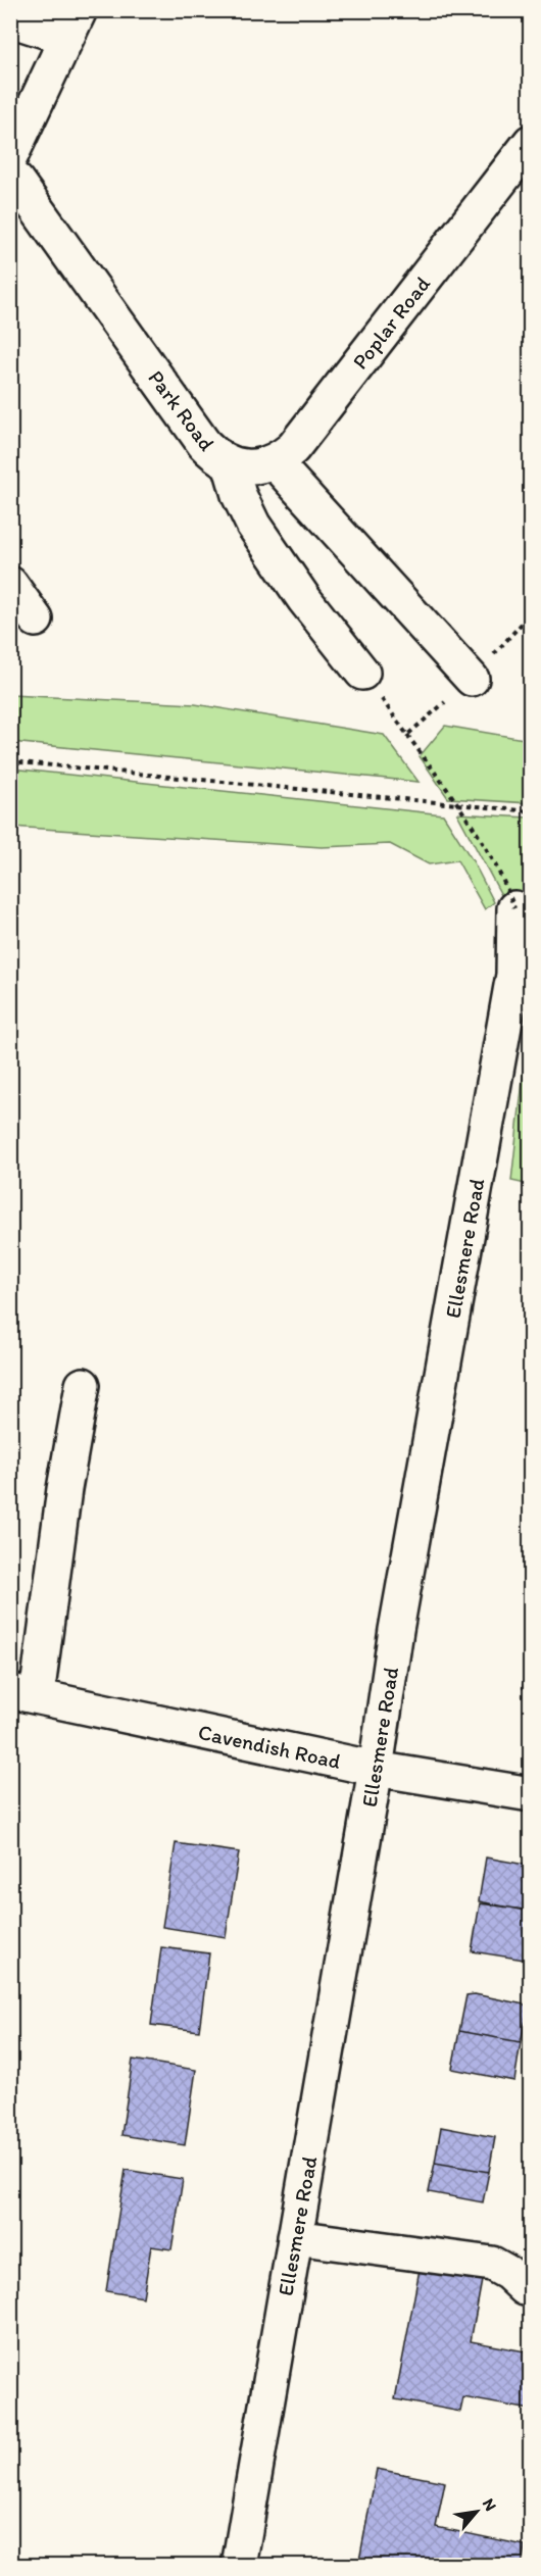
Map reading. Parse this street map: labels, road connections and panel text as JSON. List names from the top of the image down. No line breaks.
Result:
{"streets":{"street":["Poplar Road","Park Road","Ellesmere Road","Cavendish Road"]},"crossings":[["Ellesmere Road","Cavendish Road"]],"north":"top right"}
